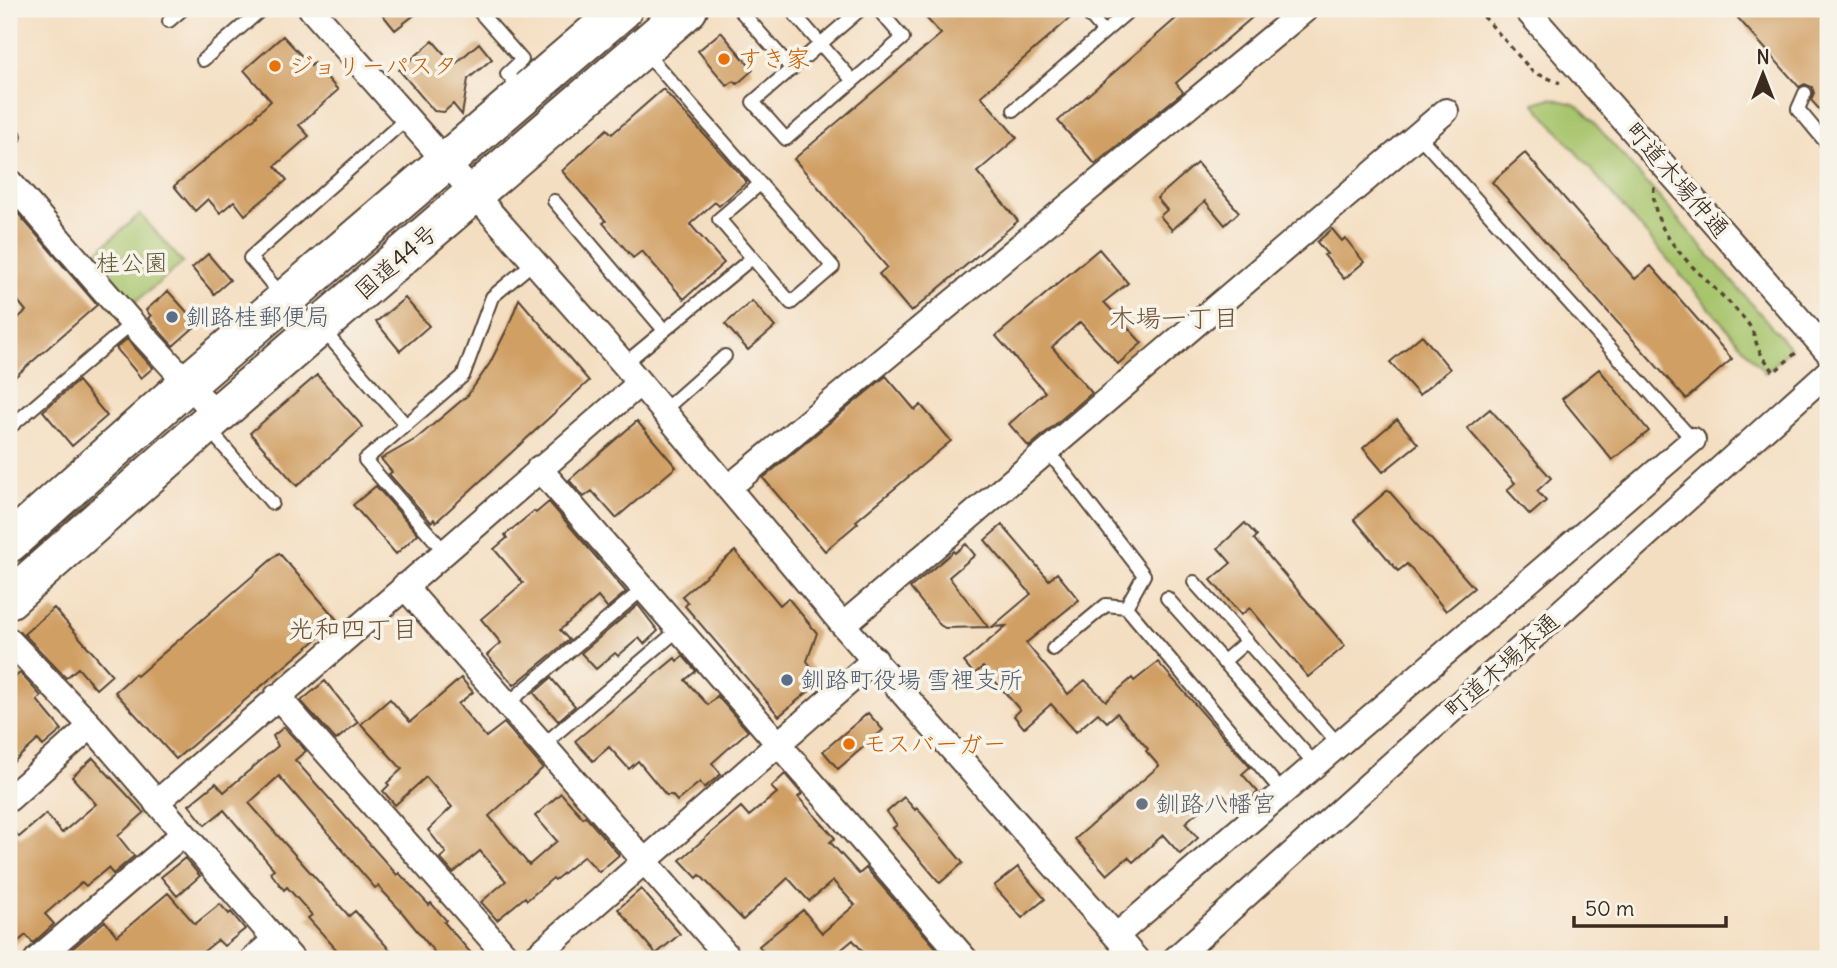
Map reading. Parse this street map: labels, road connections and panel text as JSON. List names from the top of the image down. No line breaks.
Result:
{"streets":{"highway":["国道44号"],"street":["町道木場仲通","町道木場本通"]},"districts":["木場一丁目","光和四丁目"],"parks":["桂公園"],"places":["すき家","ジョリーパスタ","釧路桂郵便局","釧路町役場 雪裡支所","モスバーガー","釧路八幡宮"],"scale_bar":"50 m","north":"top"}
